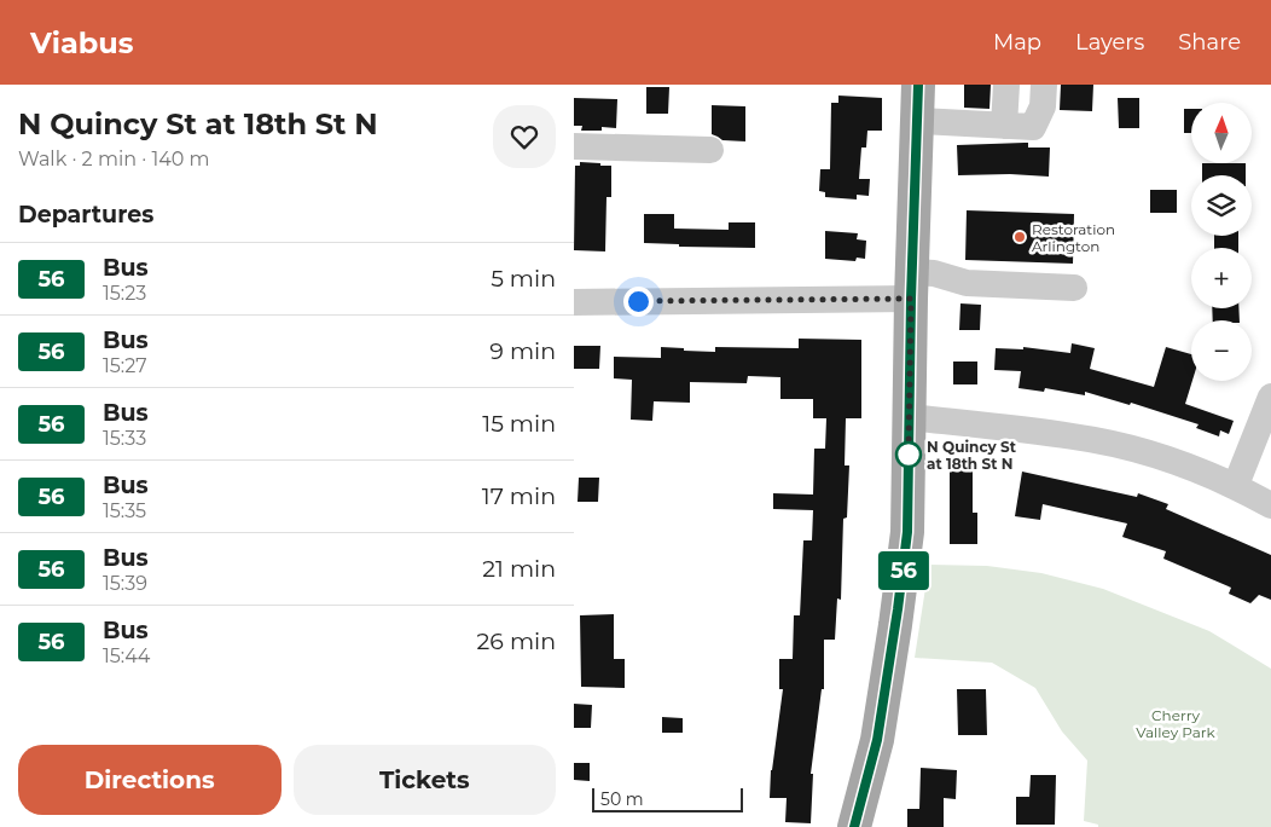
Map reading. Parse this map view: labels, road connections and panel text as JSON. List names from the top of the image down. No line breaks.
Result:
{"parks":["Cherry Valley Park"],"places":["Restoration Arlington","N Quincy St at 18th St N"],"lines":["bus line 56"],"scale_bar":"50 m","north":"top","page":{"header":"Viabus","nav":["Map","Layers","Share"],"heading":[["N Quincy St at 18th St N","Walk · 2 min · 140 m"],"Departures"],"on_map":"56","map_buttons":["+","−"],"list":[{"mark":"56","name":"Bus","note":"15:23","value":"5 min"},{"mark":"56","name":"Bus","note":"15:27","value":"9 min"},{"mark":"56","name":"Bus","note":"15:33","value":"15 min"},{"mark":"56","name":"Bus","note":"15:35","value":"17 min"},{"mark":"56","name":"Bus","note":"15:39","value":"21 min"},{"mark":"56","name":"Bus","note":"15:44","value":"26 min"}],"buttons":["Directions","Tickets"],"scale":"50 m"}}
